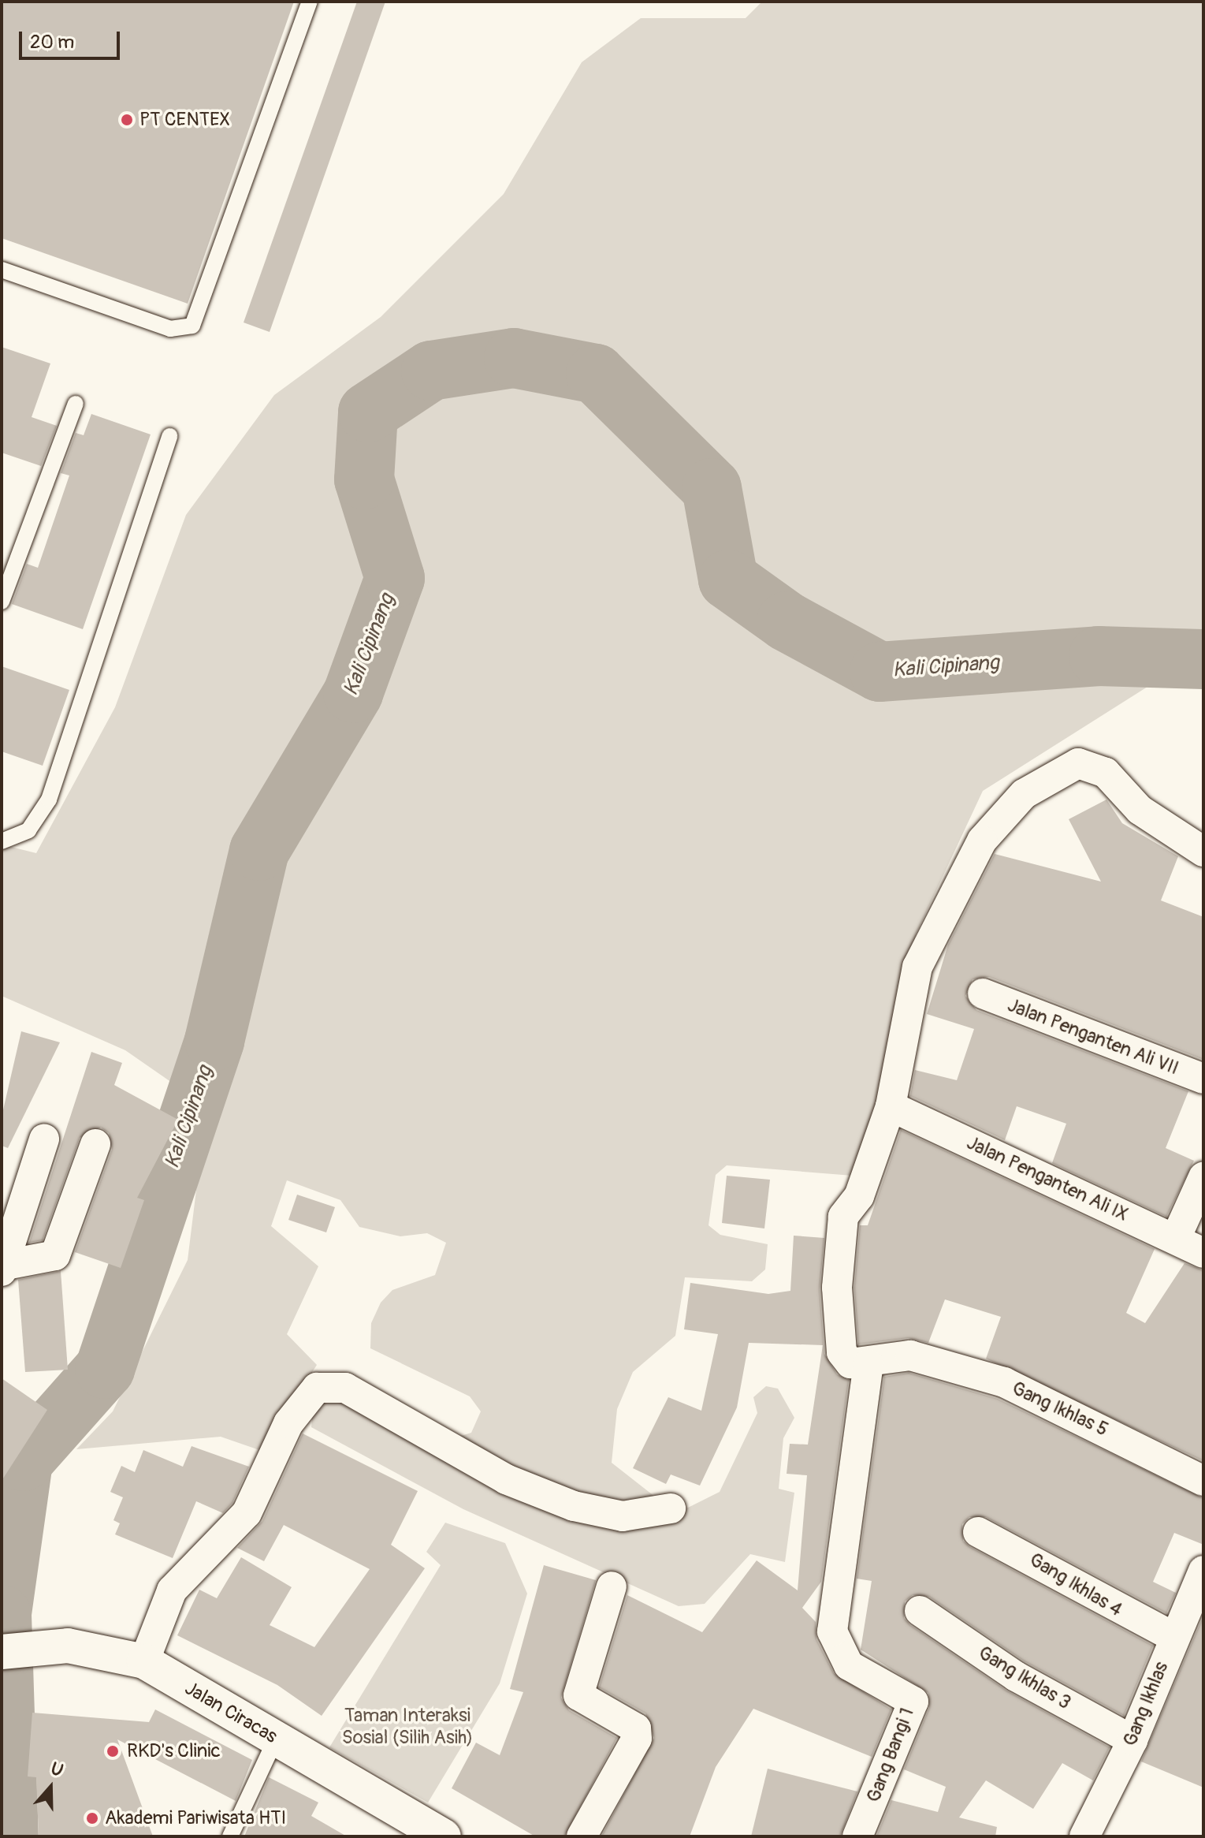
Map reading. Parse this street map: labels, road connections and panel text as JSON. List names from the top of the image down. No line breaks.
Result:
{"streets":{"street":["Jalan Penganten Ali VII","Jalan Penganten Ali IX","Gang Ikhlas 5","Gang Ikhlas 4","Gang Ikhlas 3","Gang Ikhlas","Jalan Ciracas","Gang Bangi 1"]},"crossings":[["Gang Ikhlas 5","Gang Bangi 1"],["Gang Ikhlas 4","Gang Ikhlas"],["Gang Ikhlas 3","Gang Ikhlas"]],"water":["Kali Cipinang"],"parks":["Taman Interaksi Sosial (Silih Asih)"],"places":["PT CENTEX","RKD's Clinic","Akademi Pariwisata HTI"],"scale_bar":"20 m","north":"top"}
